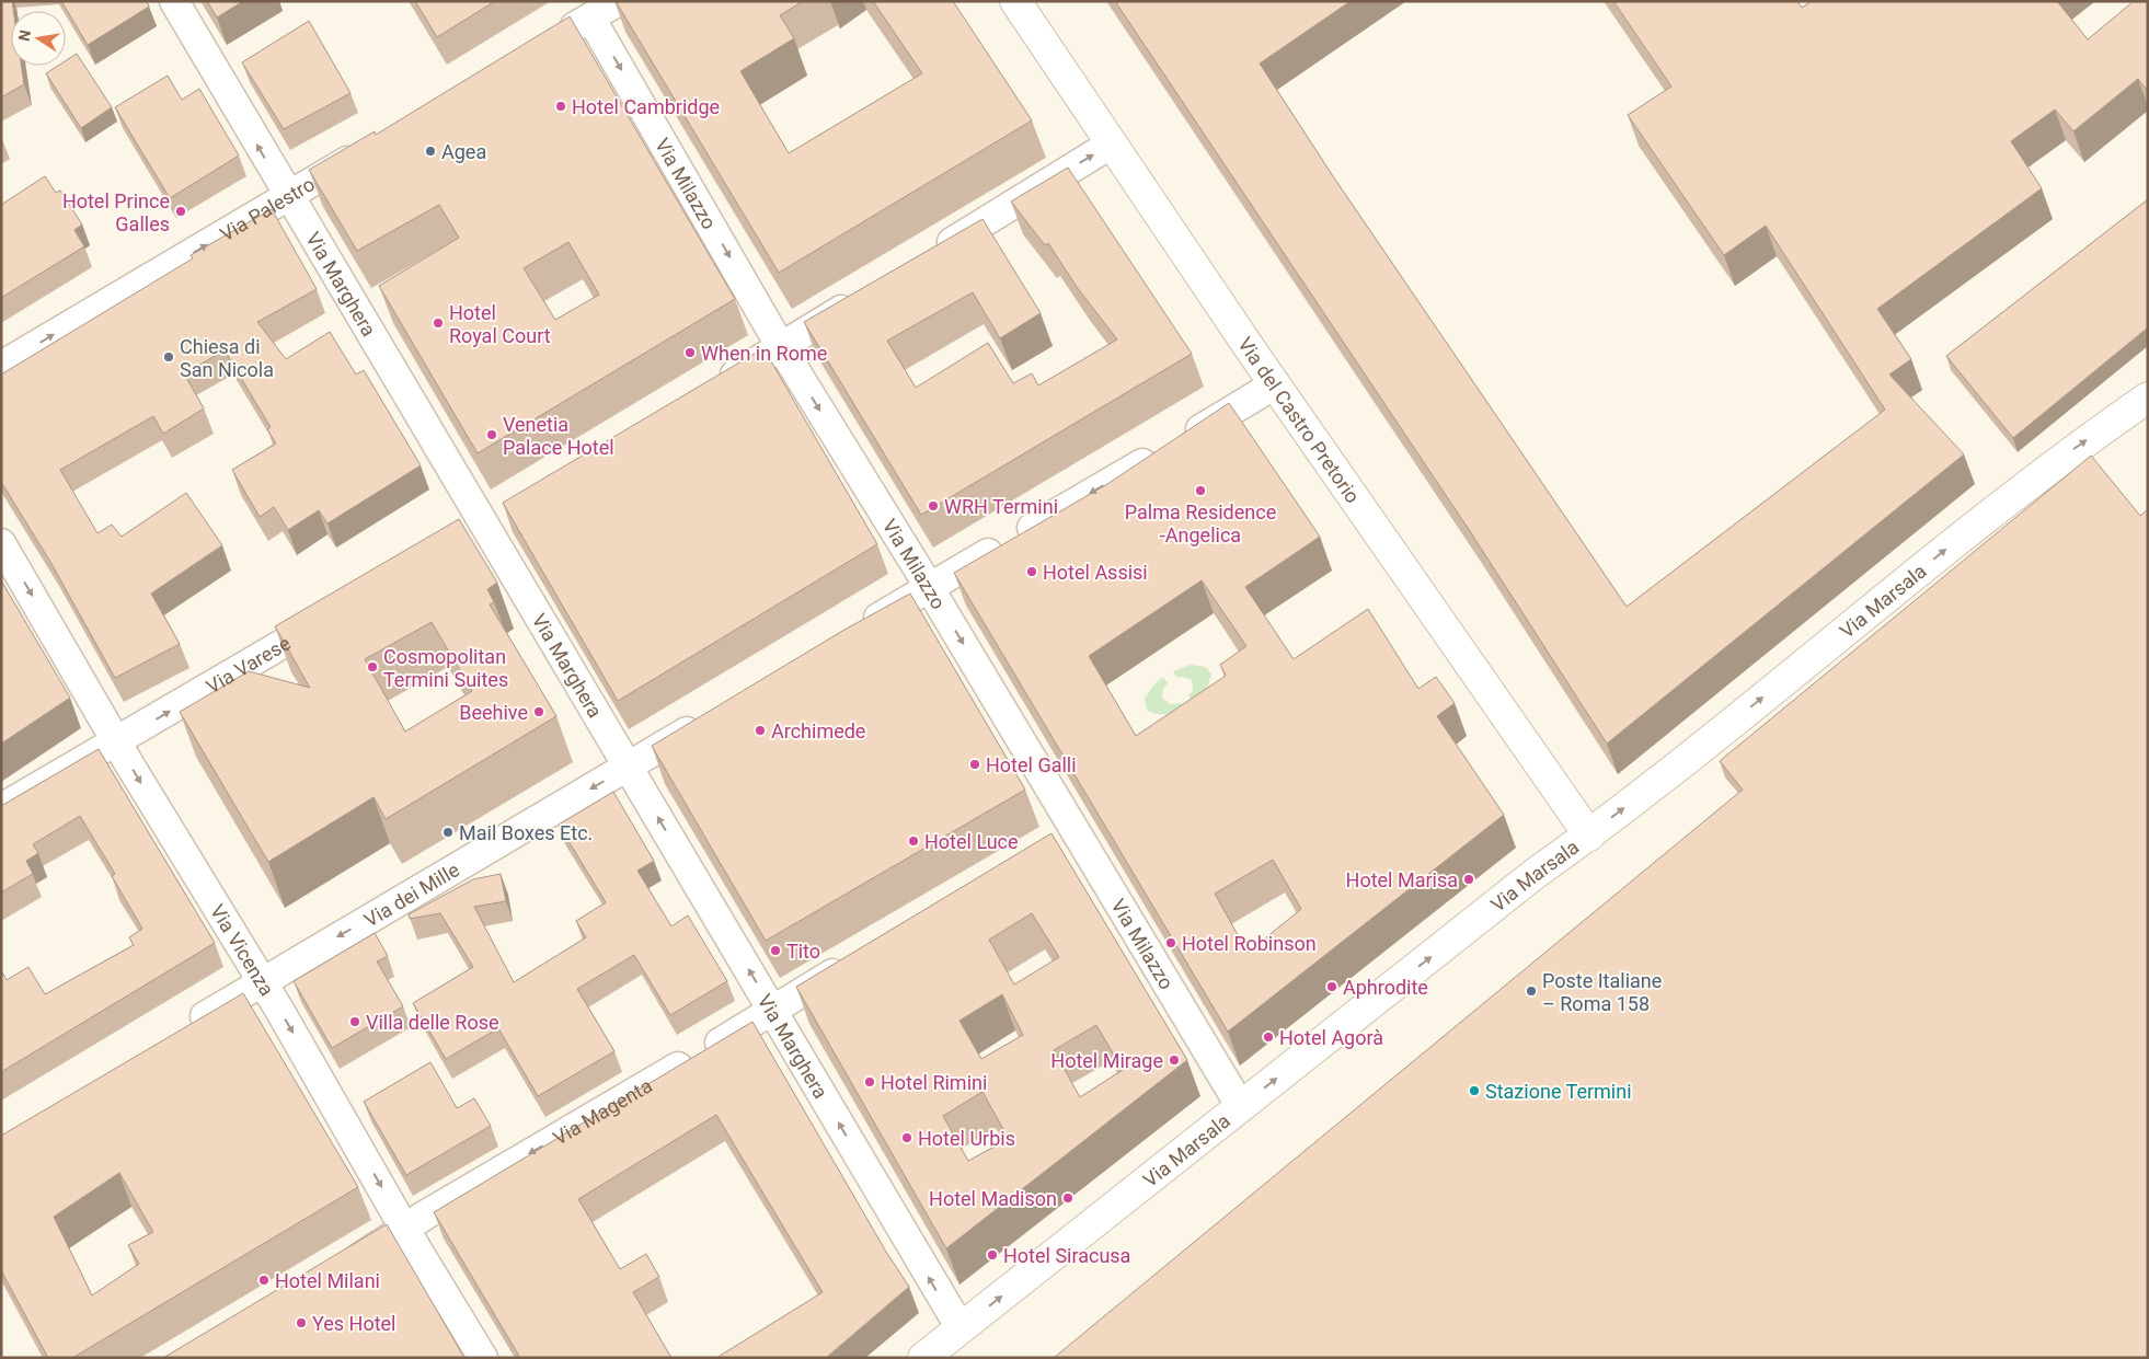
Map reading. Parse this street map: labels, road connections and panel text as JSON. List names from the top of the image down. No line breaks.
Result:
{"streets":{"main road":["Via del Castro Pretorio","Via Marsala"],"street":["Via Milazzo","Via Palestro","Via Marghera","Via Varese","Via dei Mille","Via Vicenza","Via Magenta"]},"crossings":[["Via Milazzo","Via Marsala"],["Via Palestro","Via Marghera"],["Via Marghera","Via Marsala"],["Via Marghera","Via dei Mille"],["Via Marghera","Via Magenta"],["Via del Castro Pretorio","Via Marsala"],["Via Varese","Via Vicenza"],["Via dei Mille","Via Vicenza"],["Via Vicenza","Via Magenta"]],"one_way":["Via Milazzo","Via Palestro","Via Marghera","Via Marsala","Via Varese","Via dei Mille","Via Vicenza","Via Magenta"],"places":["Hotel Cambridge","Agea","Hotel Prince Galles","Hotel Royal Court","When in Rome","Chiesa di San Nicola","Venetia Palace Hotel","Palma Residence -Angelica","WRH Termini","Hotel Assisi","Cosmopolitan Termini Suites","Beehive","Archimede","Hotel Galli","Mail Boxes Etc.","Hotel Luce","Hotel Marisa","Hotel Robinson","Tito","Aphrodite","Poste Italiane – Roma 158","Villa delle Rose","Hotel Agorà","Hotel Mirage","Hotel Rimini","Stazione Termini","Hotel Urbis","Hotel Madison","Hotel Siracusa","Hotel Milani","Yes Hotel"],"north":"left"}
